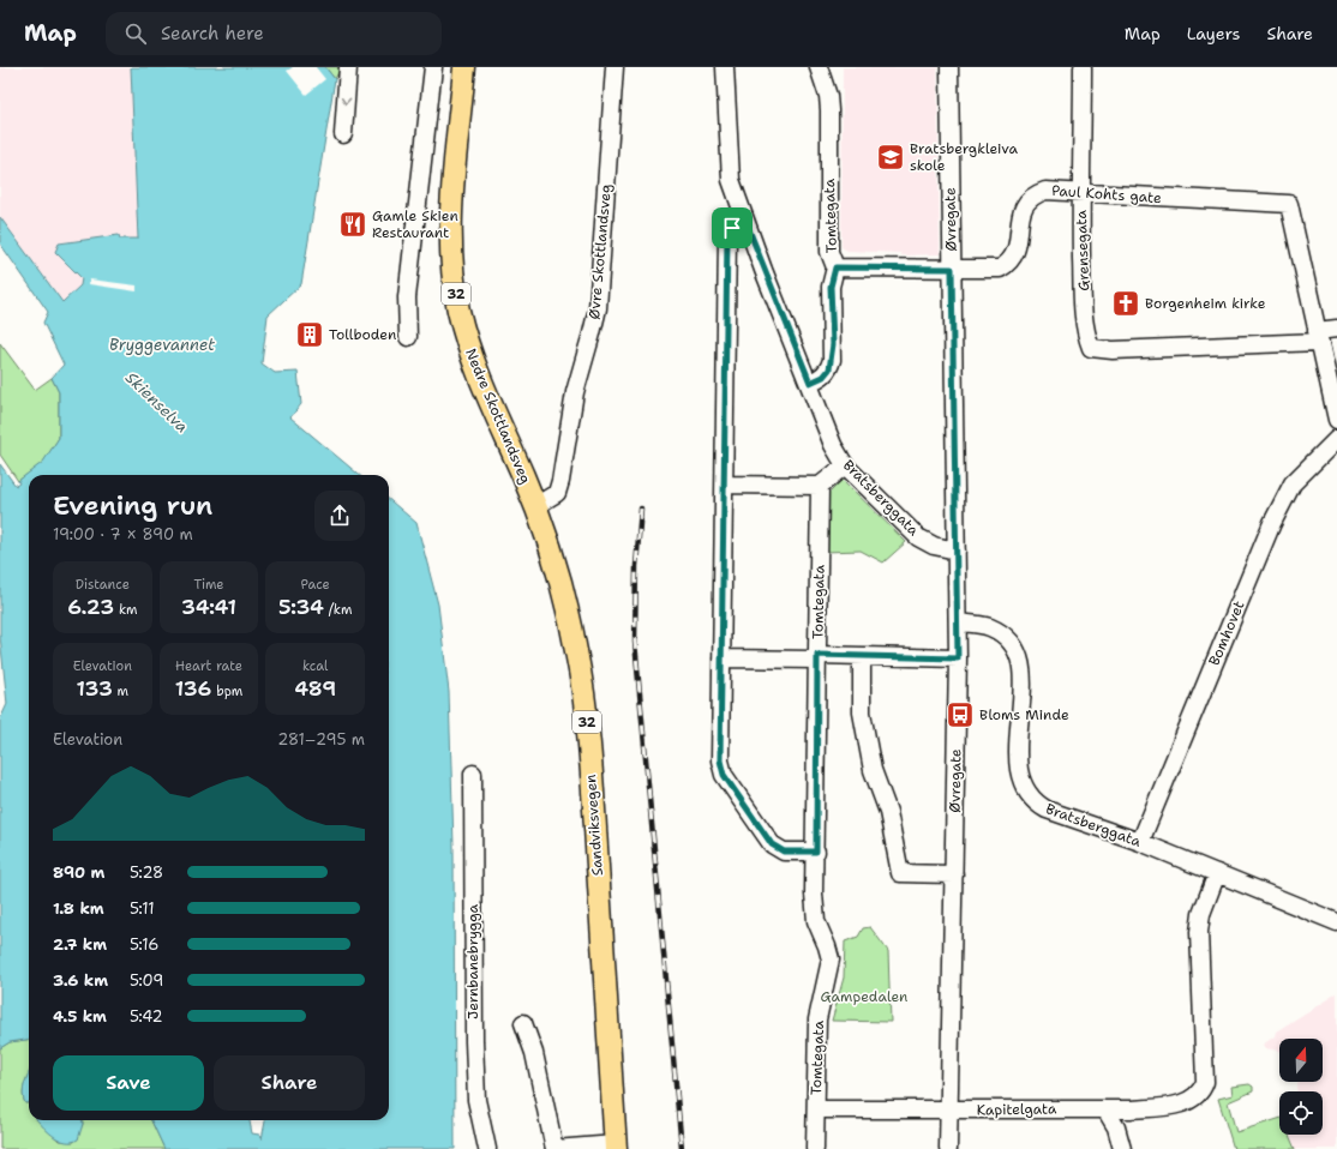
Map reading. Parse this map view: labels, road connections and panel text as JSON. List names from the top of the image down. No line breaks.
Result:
{"streets":{"main road":["32","Nedre Skottlandsveg","Sandviksvegen"],"street":["Paul Kohts gate","Tomtegata","Øvregate","Grensegata","Øvre Skottlandsveg","Bratsberggata","Bomhovet","Jernbanebrygga","Kapitelgata"]},"crossings":[["Paul Kohts gate","Tomtegata"],["Paul Kohts gate","Øvregate"],["Paul Kohts gate","Grensegata"],["Tomtegata","Bratsberggata"],["Tomtegata","Kapitelgata"],["Øvregate","Bratsberggata"],["Øvregate","Kapitelgata"],["Øvre Skottlandsveg","Nedre Skottlandsveg"],["Øvre Skottlandsveg","Sandviksvegen"],["Nedre Skottlandsveg","Sandviksvegen"],["Bratsberggata","Bomhovet"],["Bratsberggata","Kapitelgata"]],"water":["Bryggevannet","Skienselva"],"parks":["Gampedalen"],"places":{"school or university":["Bratsbergkleiva skole"],"restaurant":["Gamle Skien Restaurant"],"church":["Borgenheim kirke"],"building":["Tollboden"],"bus stop":["Bloms Minde"]},"north":"top","page":{"header":"Map","search":"Search here","nav":["Map","Layers","Share"],"heading":["Evening run","19:00 · 7 × 890 m"],"stats":[["Distance","6.23 km"],["Time","34:41"],["Pace","5:34 /km"],["Elevation","133 m"],["Heart rate","136 bpm"],["kcal","489"]],"chart":["Elevation","281–295 m"],"list":[{"name":"890 m","note":"5:28"},{"name":"1.8 km","note":"5:11"},{"name":"2.7 km","note":"5:16"},{"name":"3.6 km","note":"5:09"},{"name":"4.5 km","note":"5:42"}],"buttons":["Save","Share"]}}
